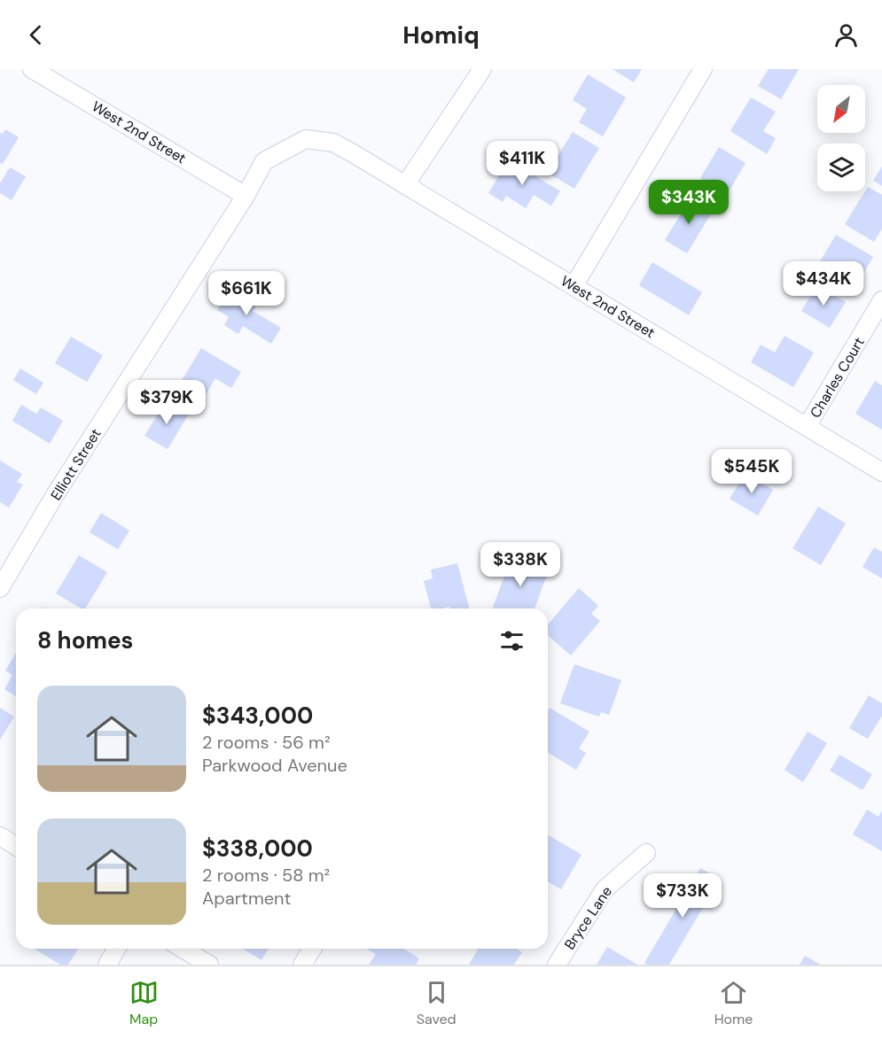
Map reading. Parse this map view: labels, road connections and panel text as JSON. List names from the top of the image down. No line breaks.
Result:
{"streets":{"street":["West 2nd Street","Charles Court","Elliott Street","Bryce Lane"]},"crossings":[["West 2nd Street","Charles Court"],["West 2nd Street","Elliott Street"]],"north":"bottom left","page":{"header":"Homiq","price":["$411K","$343K","$434K","$661K","$379K","$545K","$338K","$733K"],"heading":"8 homes","list":[{"name":"$343,000","note":"2 rooms · 56 m² · Parkwood Avenue"},{"name":"$338,000","note":"2 rooms · 58 m² · Apartment"}],"tabs":["Map","Saved","Home"]}}
